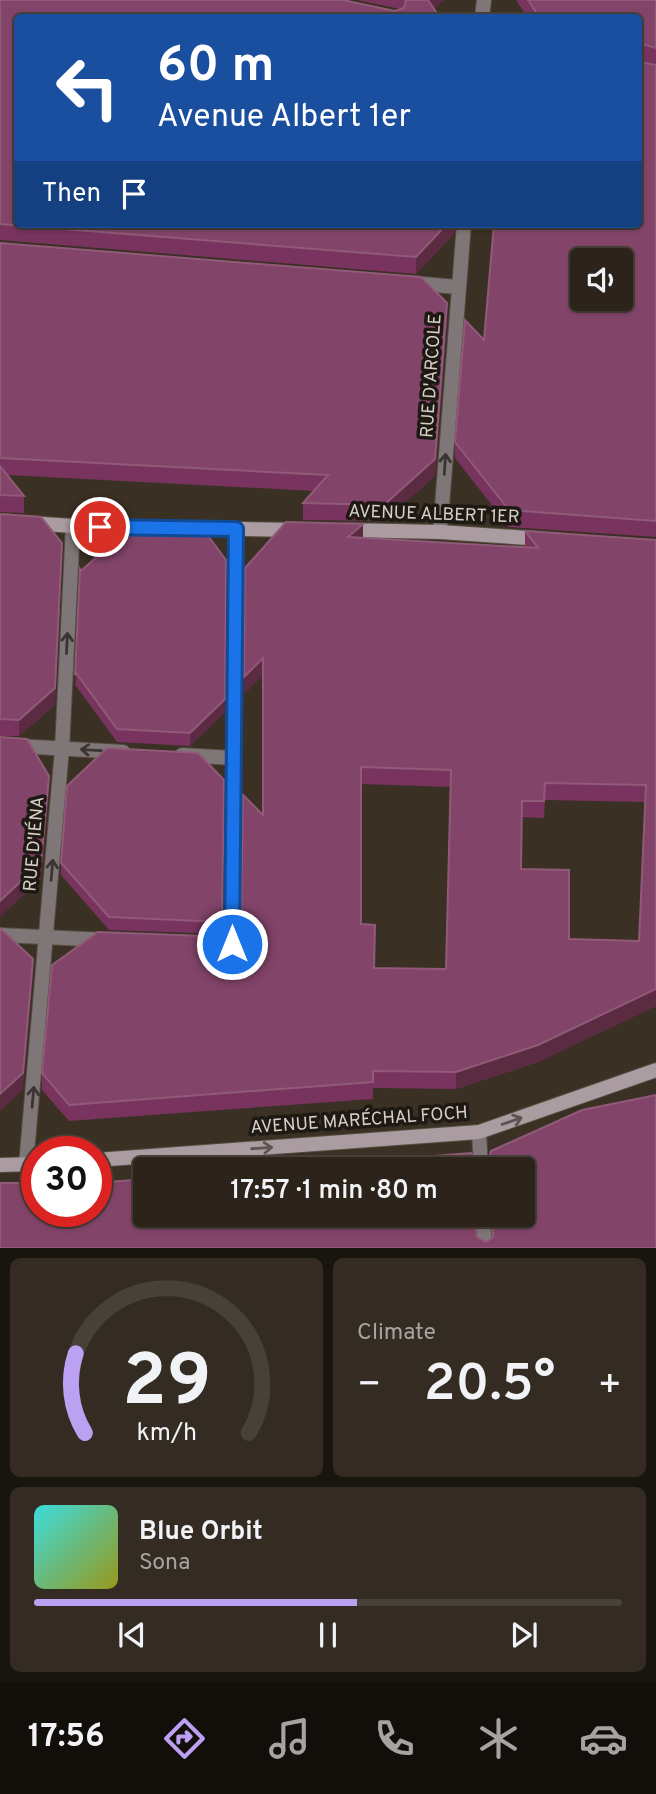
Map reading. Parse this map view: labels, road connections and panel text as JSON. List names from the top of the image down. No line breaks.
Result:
{"streets":{"street":["RUE D'ARCOLE","AVENUE ALBERT 1ER","RUE D'IÉNA","AVENUE MARÉCHAL FOCH"]},"crossings":[["RUE D'ARCOLE","AVENUE ALBERT 1ER"],["AVENUE ALBERT 1ER","RUE D'IÉNA"]],"one_way":["RUE D'ARCOLE","RUE D'IÉNA","AVENUE MARÉCHAL FOCH"],"page":{"turn":["60 m","Avenue Albert 1er"],"then":"Then","limit":"30","trip":"17:57 · 1 min · 80 m","tile":"Climate","heat":["−","20.5°","+"],"song":["Blue Orbit","Sona"],"tabs":"17:56","gauge":["29","km/h"]}}
